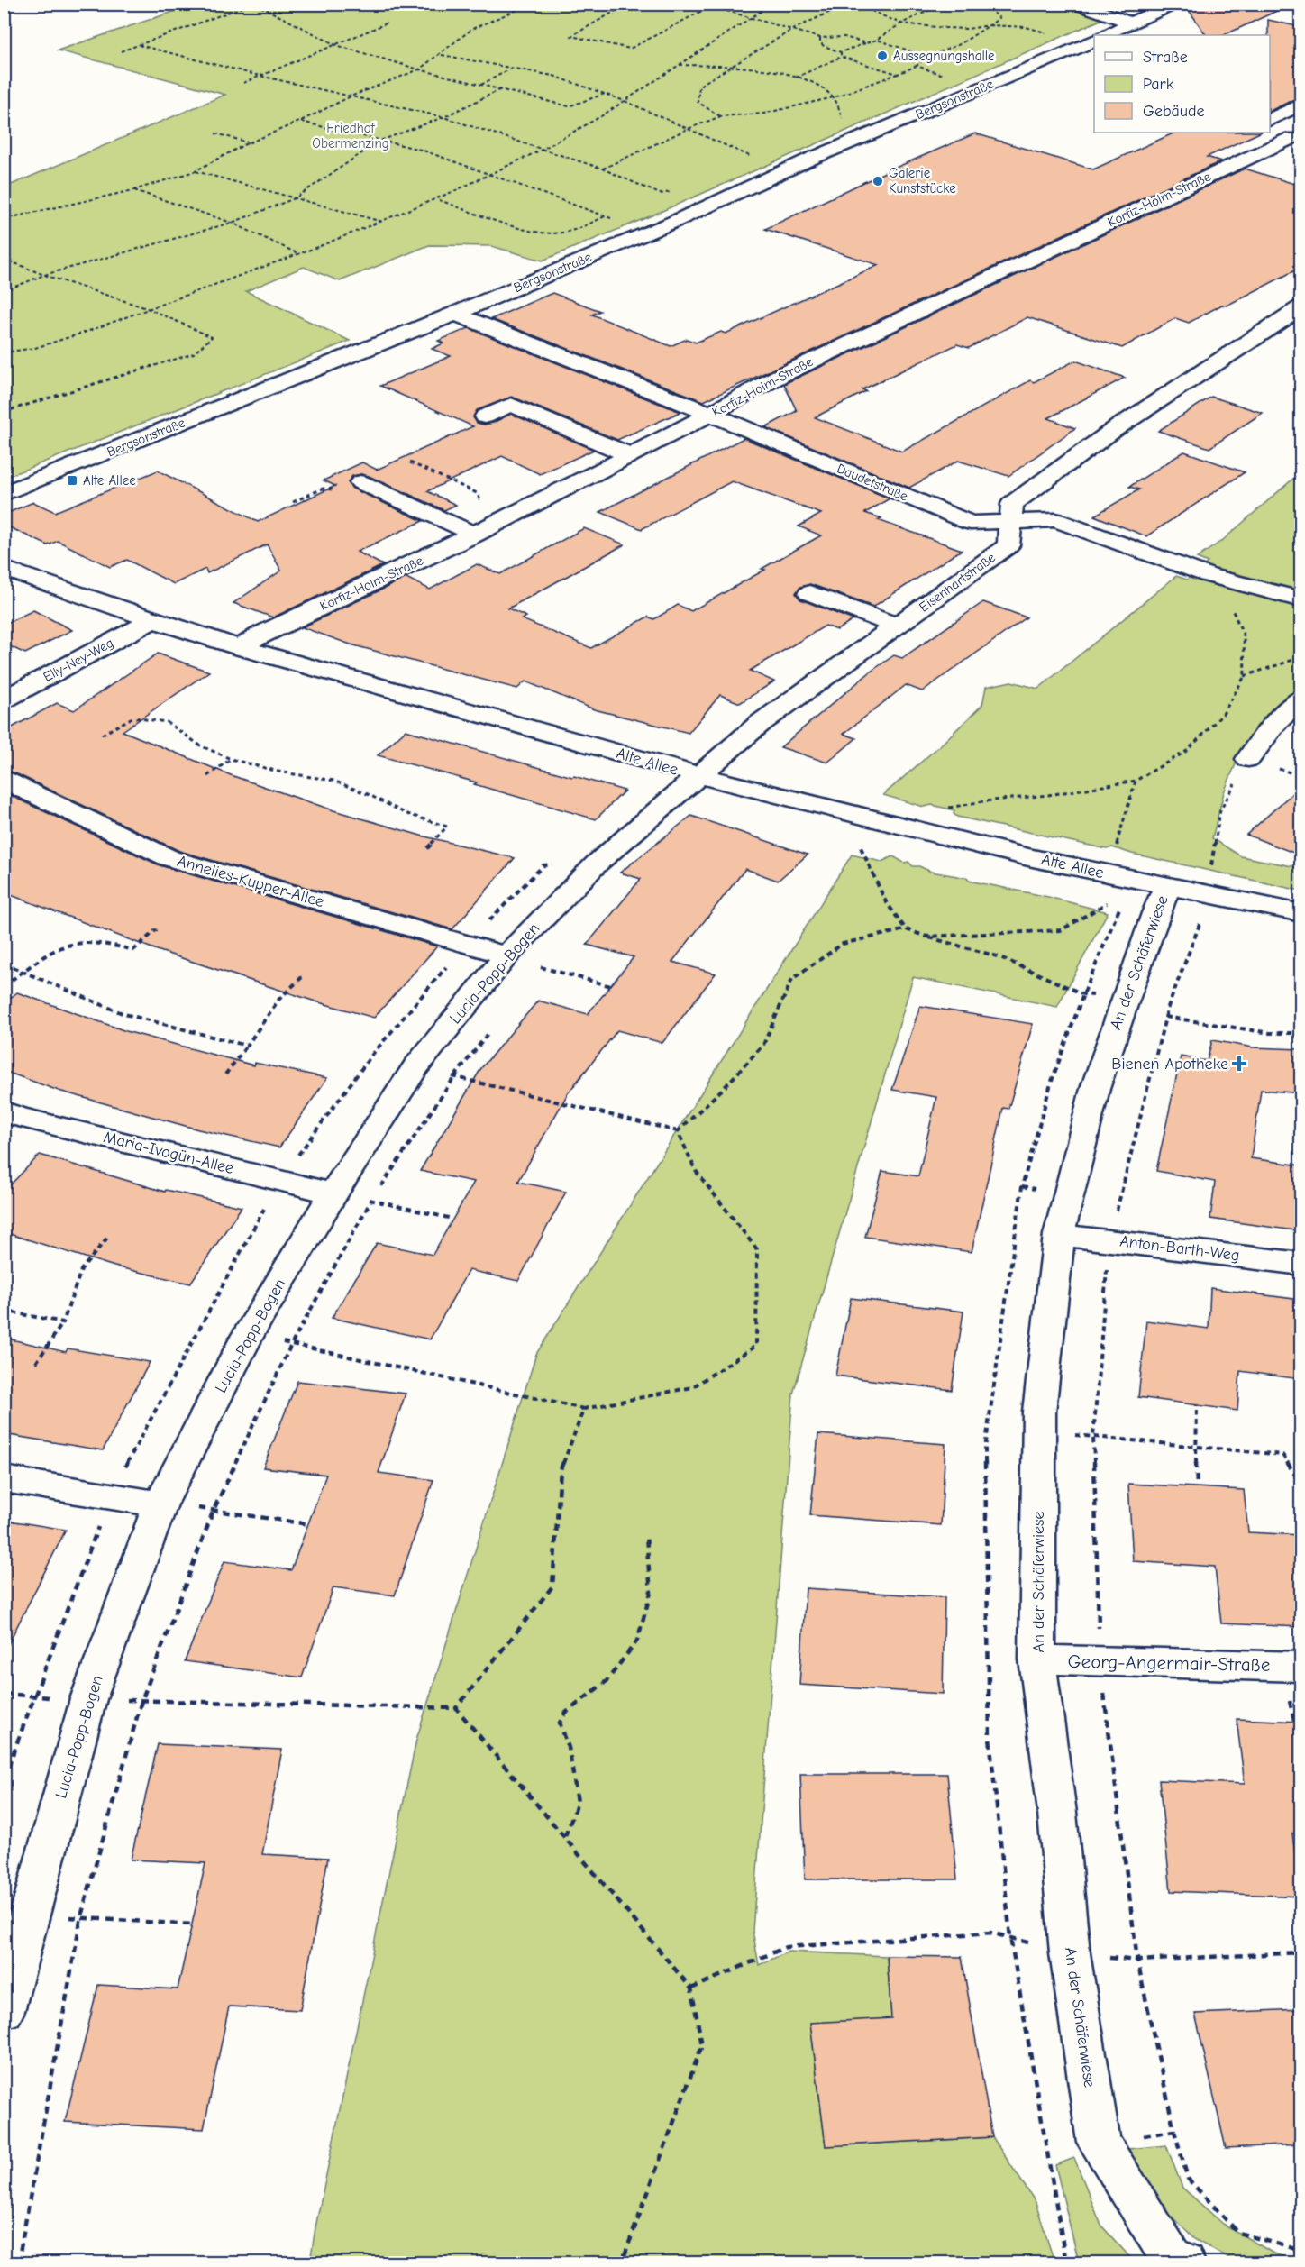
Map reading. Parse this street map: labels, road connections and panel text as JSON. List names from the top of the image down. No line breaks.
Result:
{"streets":{"street":["Bergsonstraße","Korfiz-Holm-Straße","Daudetstraße","Eisenhartstraße","Elly-Ney-Weg","Alte Allee","Annelies-Kupper-Allee","An der Schäferwiese","Lucia-Popp-Bogen","Maria-Ivogün-Allee","Anton-Barth-Weg","Georg-Angermair-Straße"]},"crossings":[["Bergsonstraße","Daudetstraße"],["Korfiz-Holm-Straße","Daudetstraße"],["Korfiz-Holm-Straße","Alte Allee"],["Daudetstraße","Eisenhartstraße"],["Eisenhartstraße","Alte Allee"],["Eisenhartstraße","Lucia-Popp-Bogen"],["Elly-Ney-Weg","Alte Allee"],["Alte Allee","An der Schäferwiese"],["Alte Allee","Lucia-Popp-Bogen"],["Annelies-Kupper-Allee","Lucia-Popp-Bogen"],["An der Schäferwiese","Anton-Barth-Weg"],["An der Schäferwiese","Georg-Angermair-Straße"],["Lucia-Popp-Bogen","Maria-Ivogün-Allee"]],"parks":["Friedhof Obermenzing"],"places":{"other":["Aussegnungshalle","Galerie Kunststücke"],"transit":["Alte Allee"],"health":["Bienen Apotheke"]},"legend":["Straße","Park","Gebäude"]}
